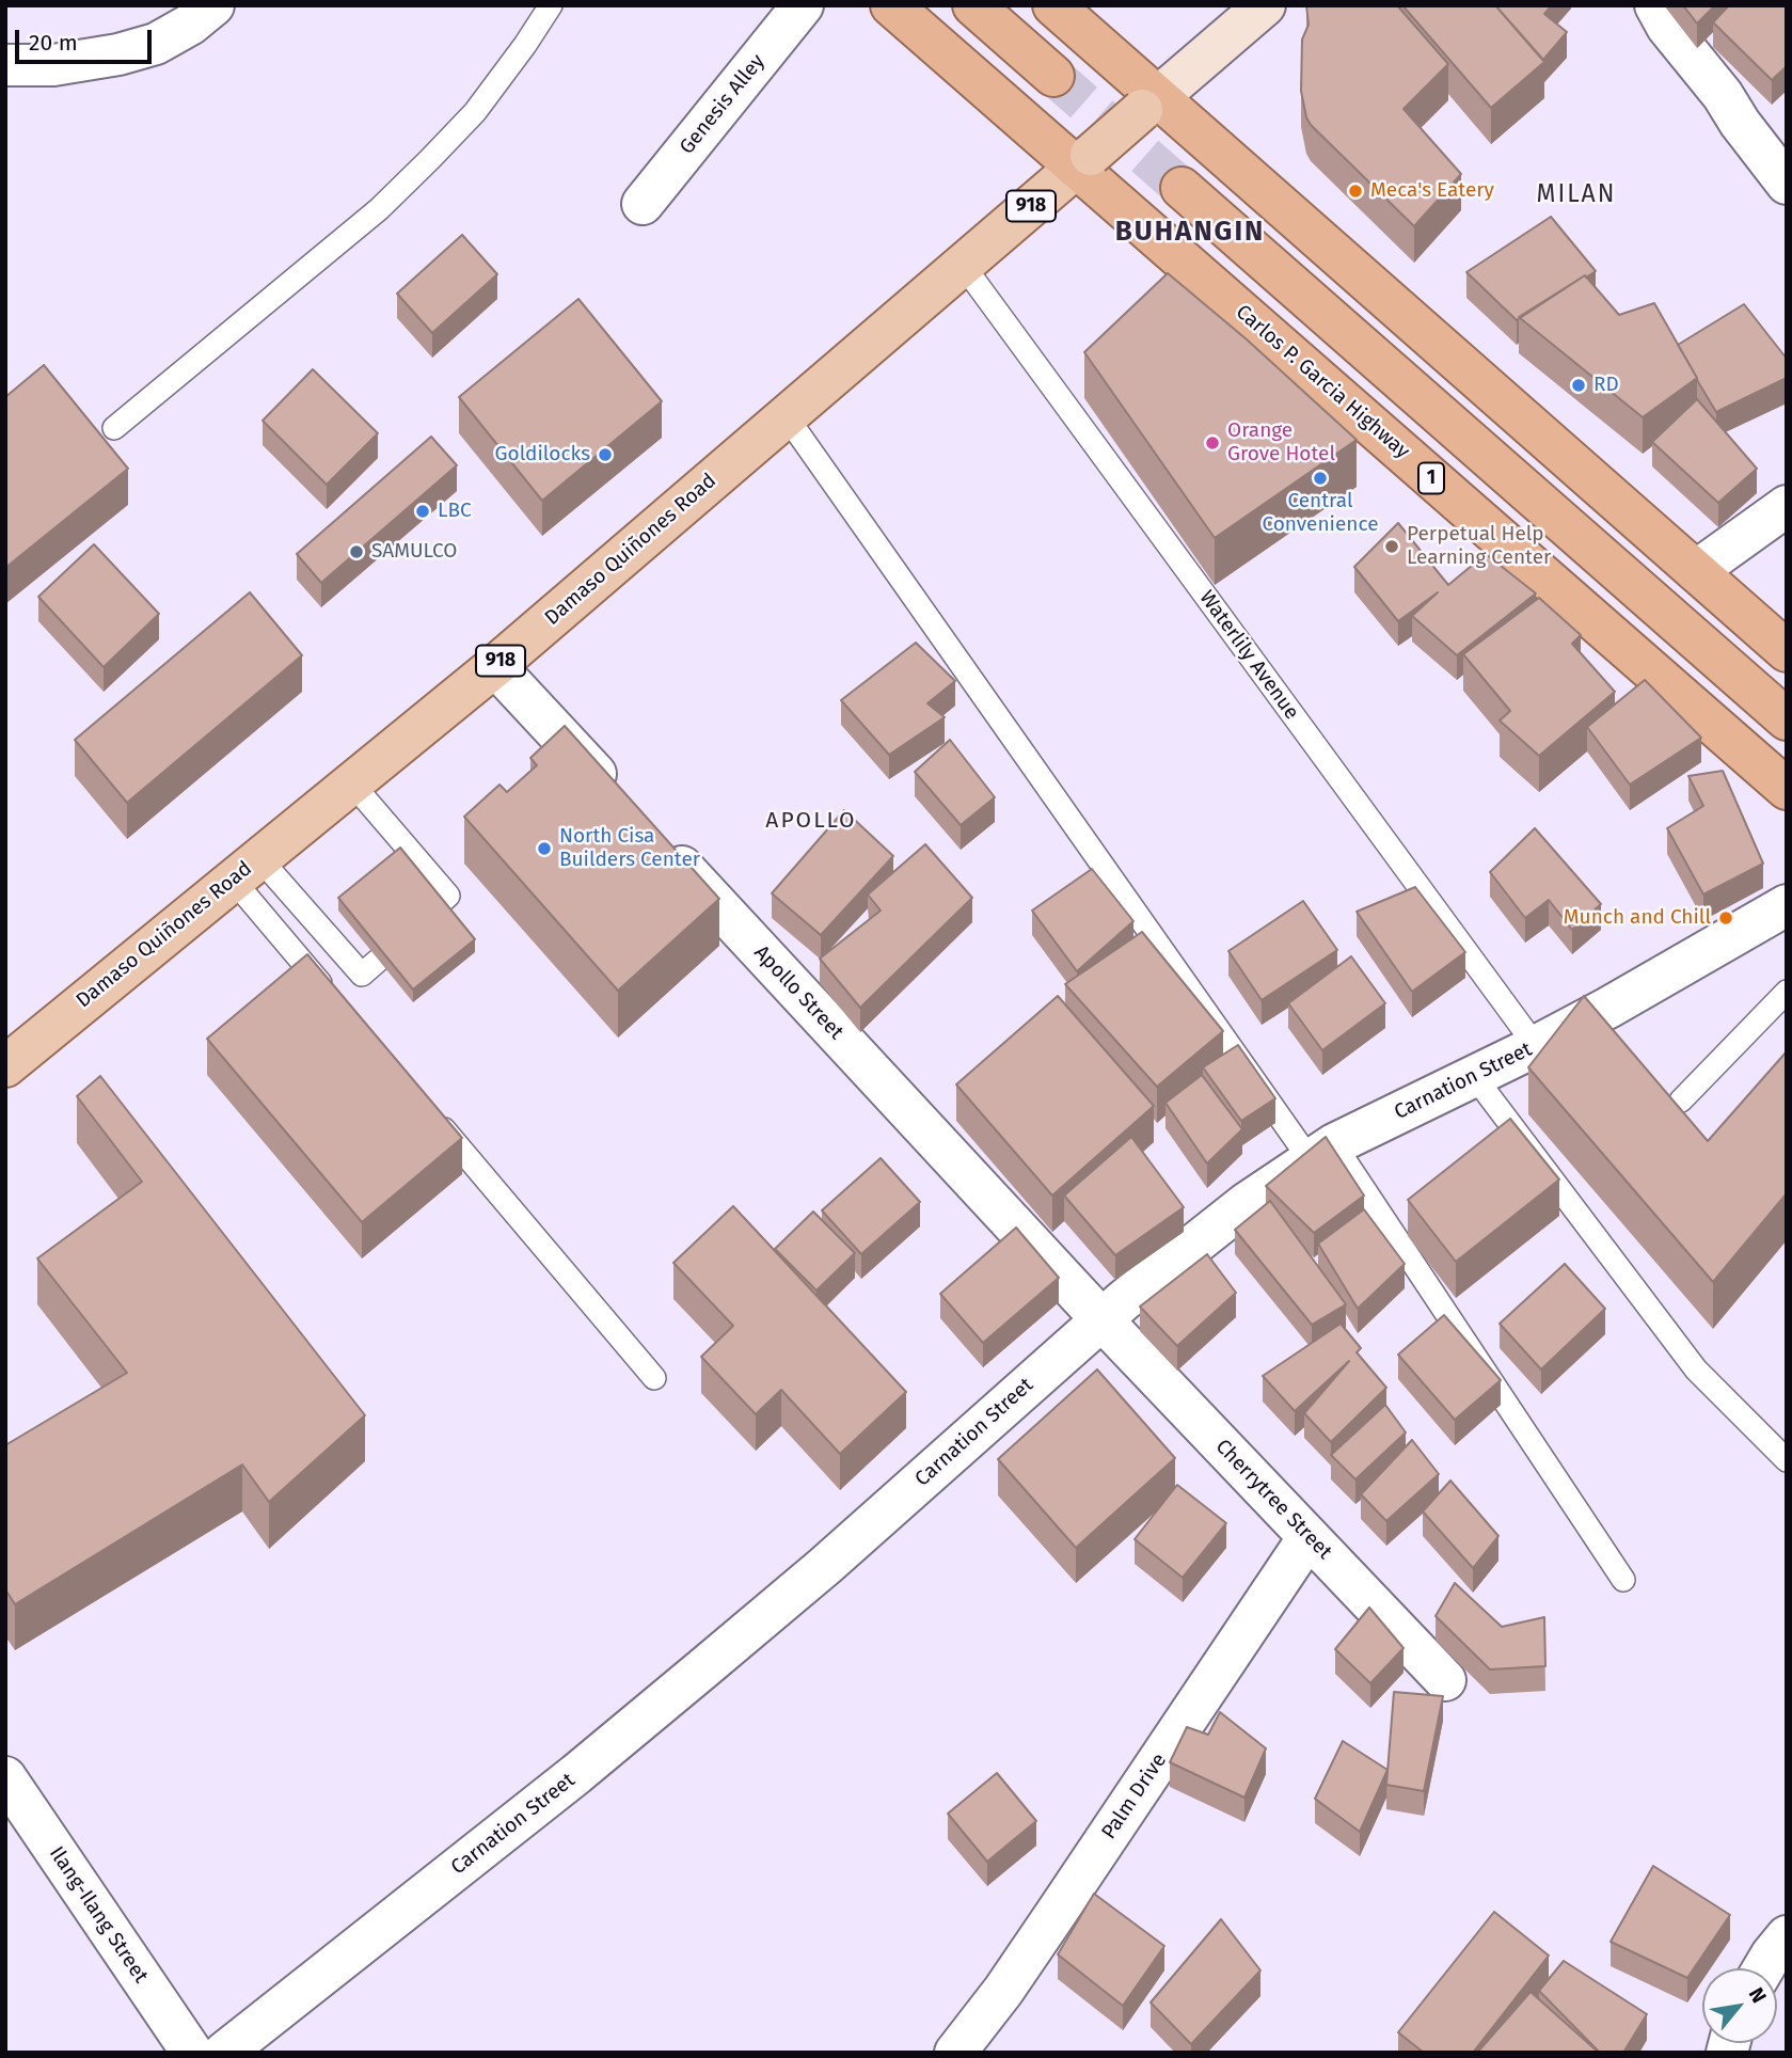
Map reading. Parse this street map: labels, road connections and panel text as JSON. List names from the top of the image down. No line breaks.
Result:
{"streets":{"highway":["Carlos P. Garcia Highway","1"],"main road":["918","Damaso Quiñones Road"],"street":["Genesis Alley","Apollo Street","Carnation Street","Cherrytree Street","Palm Drive","Ilang-Ilang Street"],"lane":["Waterlily Avenue"]},"crossings":[["918","Carlos P. Garcia Highway"],["918","Damaso Quiñones Road"],["Carlos P. Garcia Highway","Damaso Quiñones Road"],["Damaso Quiñones Road","Waterlily Avenue"],["Waterlily Avenue","Carnation Street"],["Apollo Street","Carnation Street"],["Apollo Street","Cherrytree Street"],["Carnation Street","Cherrytree Street"],["Cherrytree Street","Palm Drive"]],"districts":["MILAN","BUHANGIN","APOLLO"],"places":["Meca's Eatery","RD","Orange Grove Hotel","Goldilocks","Central Convenience","LBC","Perpetual Help Learning Center","SAMULCO","North Cisa Builders Center","Munch and Chill"],"scale_bar":"20 m","north":"top right"}
